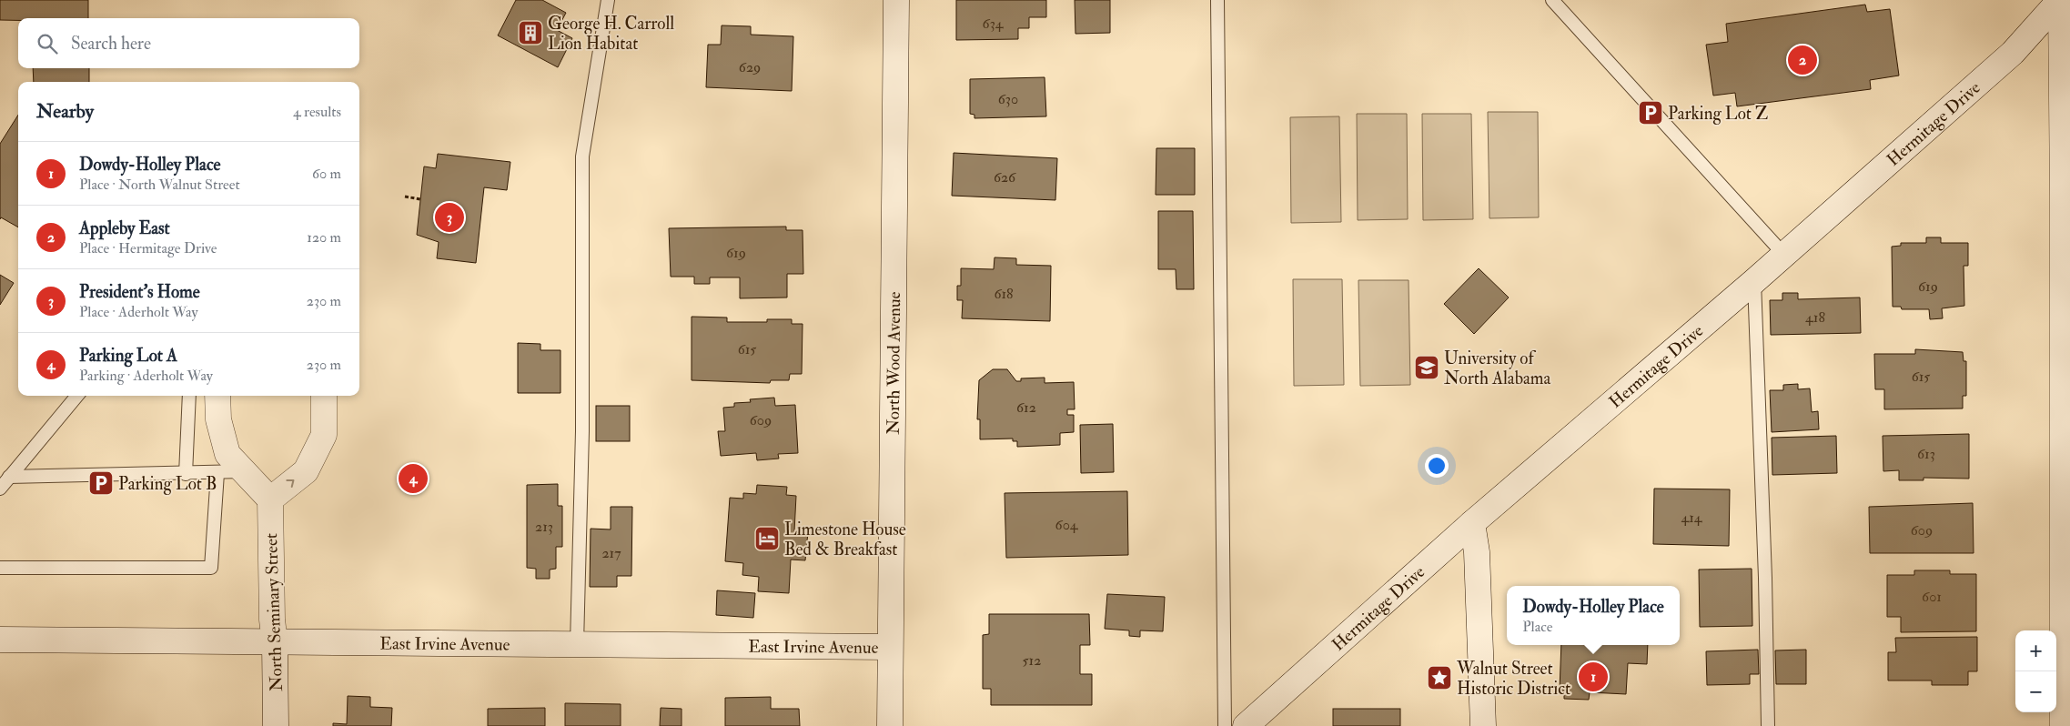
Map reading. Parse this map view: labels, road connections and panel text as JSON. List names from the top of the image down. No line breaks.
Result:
{"streets":{"street":["Hermitage Drive","North Wood Avenue","North Seminary Street","East Irvine Avenue"]},"crossings":[["North Wood Avenue","East Irvine Avenue"],["North Seminary Street","East Irvine Avenue"]],"places":{"building":["George H. Carroll Lion Habitat"],"parking":["Parking Lot Z","Parking Lot B"],"school or university":["University of North Alabama"],"hotel":["Limestone House Bed & Breakfast"],"place":["Walnut Street Historic District"]},"house_numbers":["634","629","630","626","619","619","618","418","615","615","612","609","613","414","604","213","609","217","601","512"],"page":{"search":"Search here","pins":["2","3","4","1"],"heading":["Nearby","4 results"],"list":[{"mark":"1","name":"Dowdy-Holley Place","note":"Place · North Walnut Street","value":"60 m"},{"mark":"2","name":"Appleby East","note":"Place · Hermitage Drive","value":"120 m"},{"mark":"3","name":"President's Home","note":"Place · Aderholt Way","value":"230 m"},{"mark":"4","name":"Parking Lot A","note":"Parking · Aderholt Way","value":"230 m"}],"popup":["Dowdy-Holley Place","Place"],"map_buttons":["+","−"]}}
